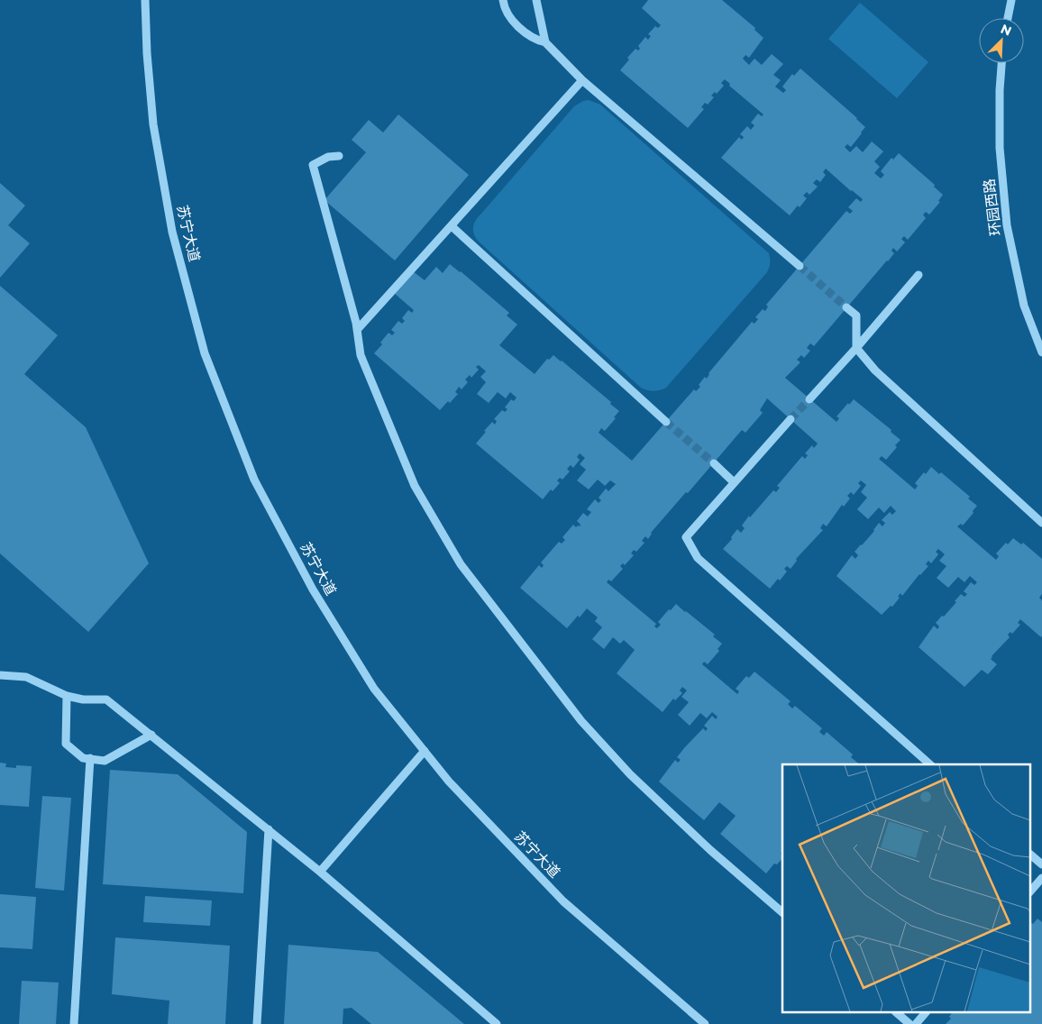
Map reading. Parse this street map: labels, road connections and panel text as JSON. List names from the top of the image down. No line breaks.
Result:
{"streets":{"street":["环园西路","苏宁大道"]},"north":"top right"}
